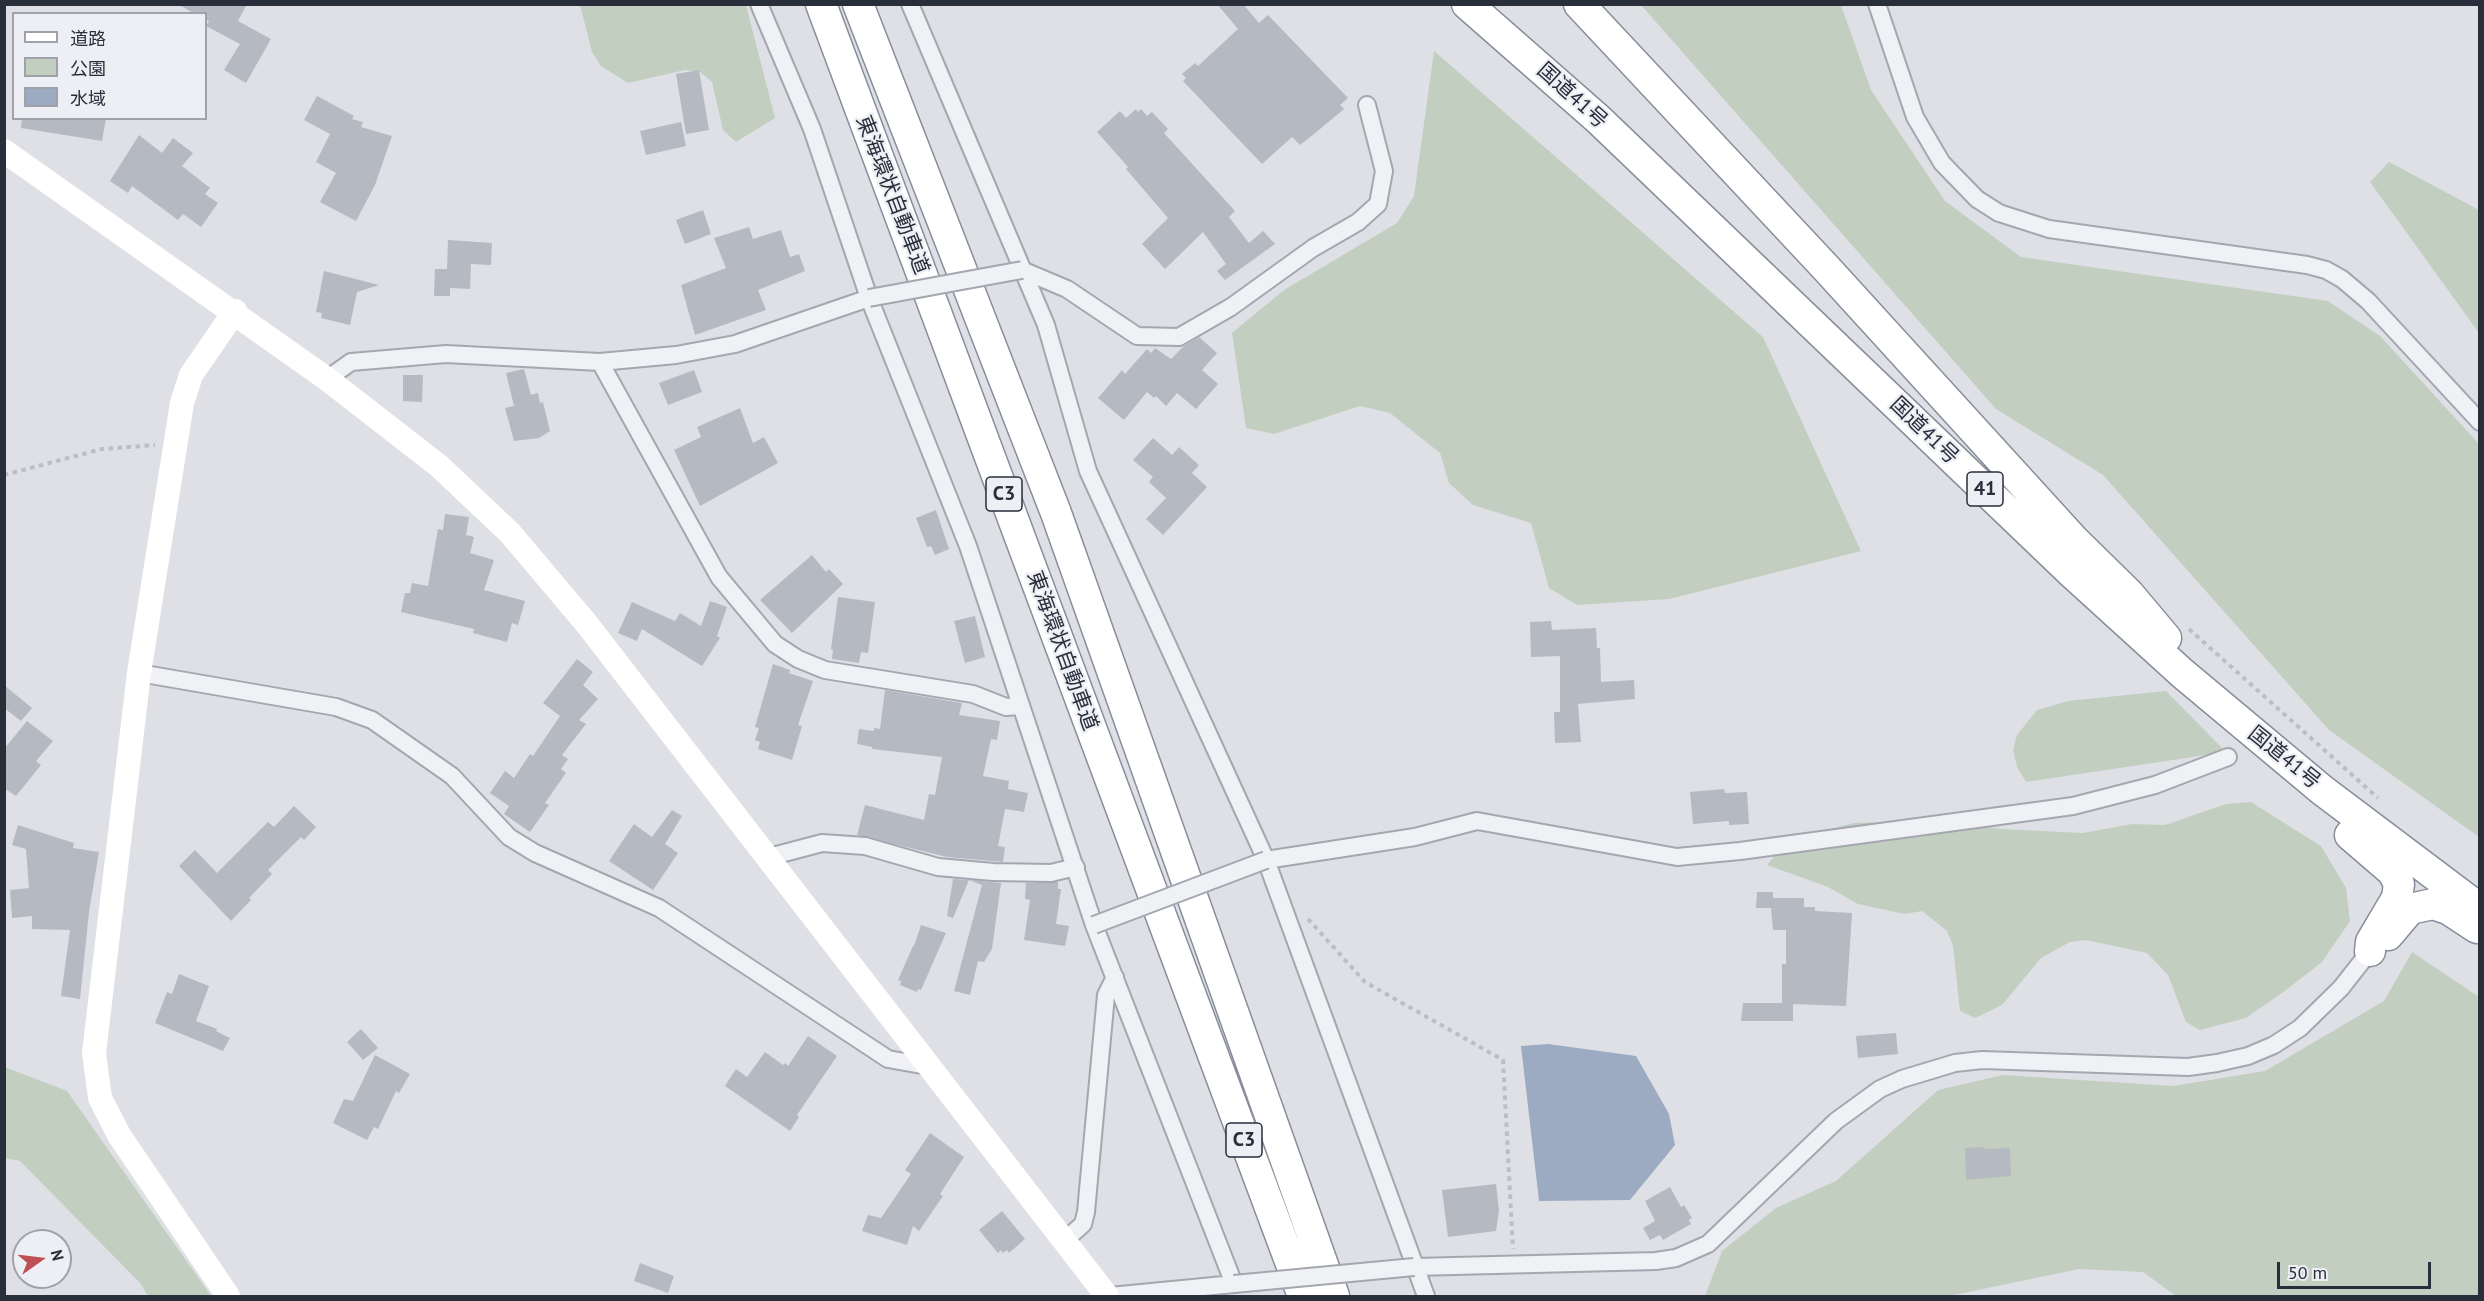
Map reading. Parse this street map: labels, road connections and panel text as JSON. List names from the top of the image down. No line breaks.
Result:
{"streets":{"highway":["国道41号","東海環状自動車道","41","C3"]},"crossings":[["国道41号","41"]],"legend":["道路","公園","水域"],"scale_bar":"50 m","north":"right"}
